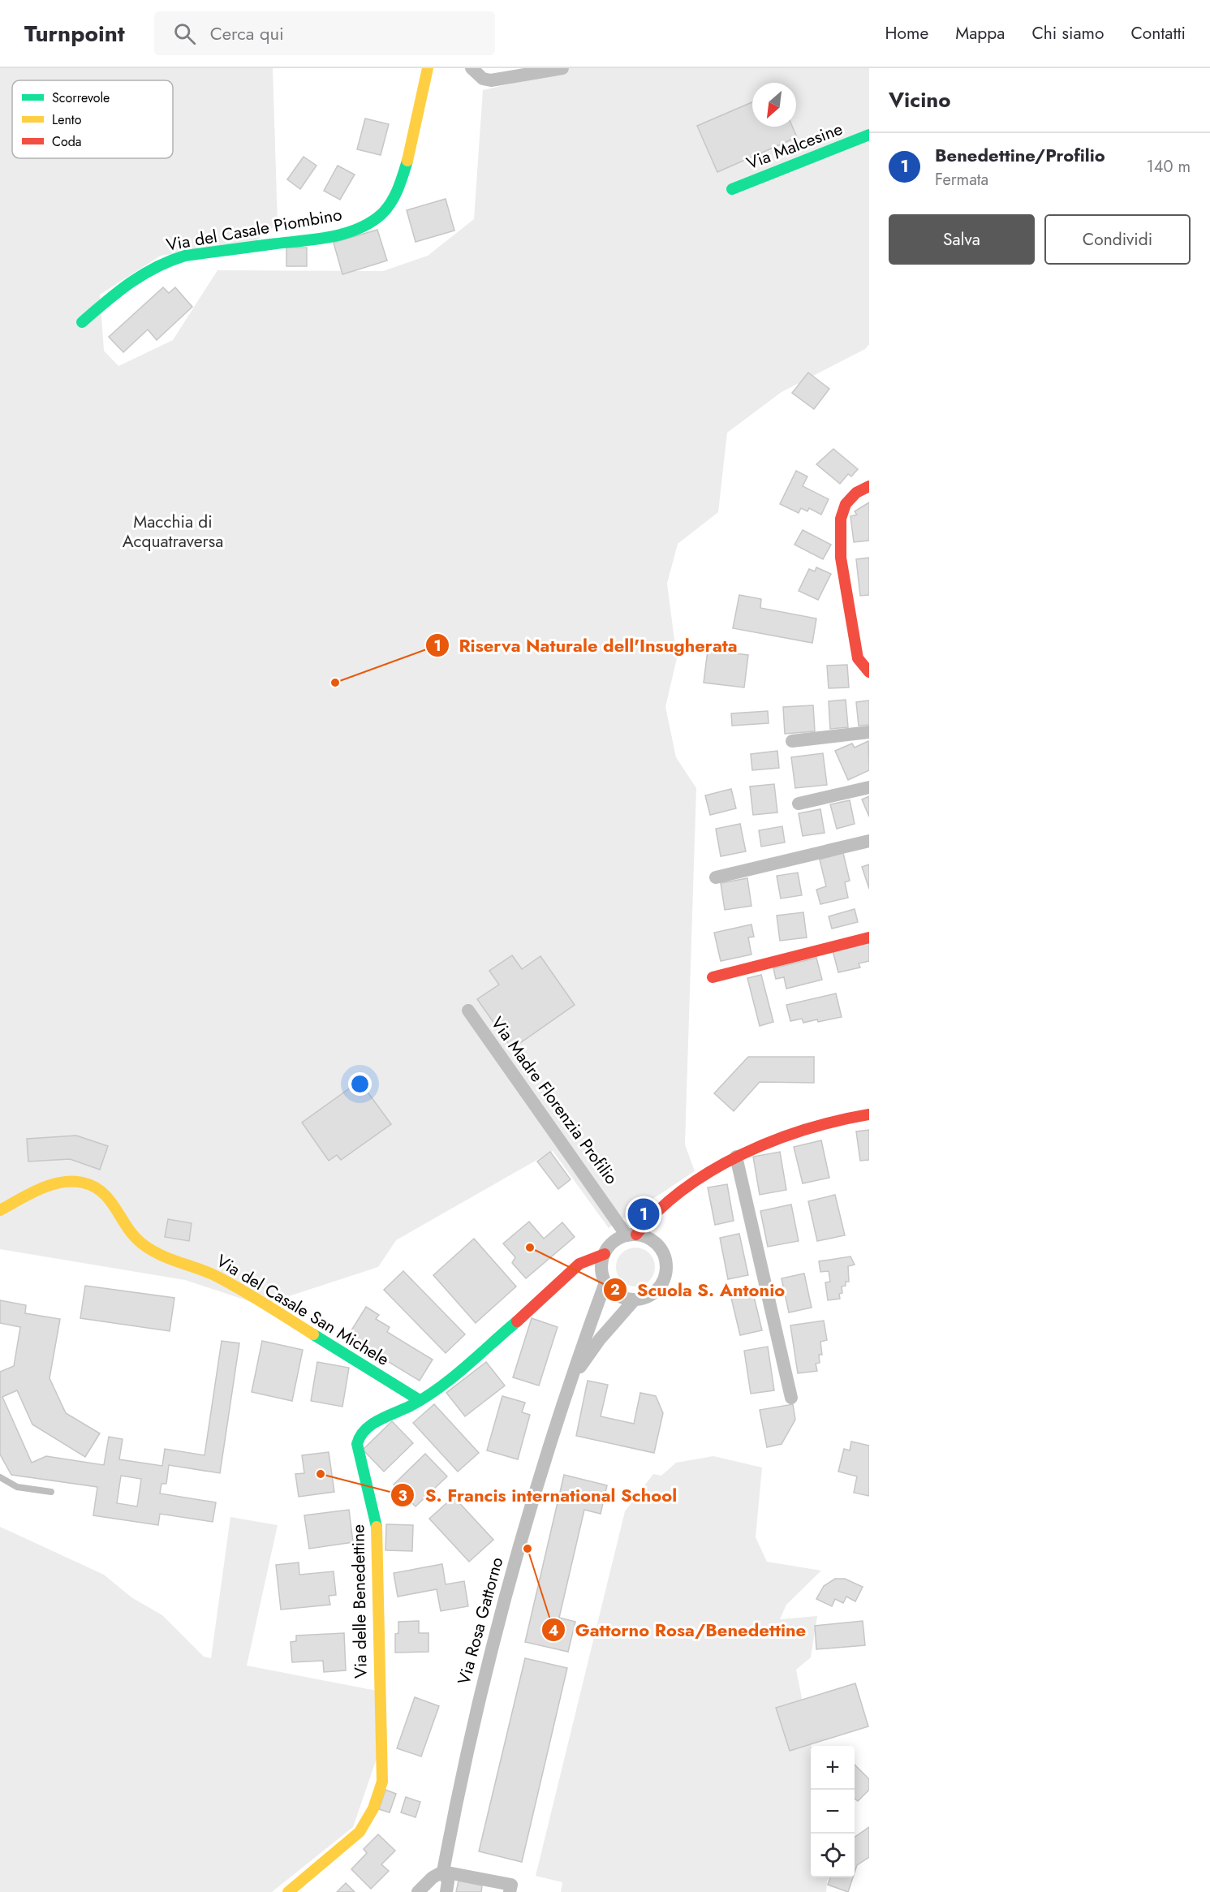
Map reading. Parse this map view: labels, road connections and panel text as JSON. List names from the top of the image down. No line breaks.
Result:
{"streets":{"street":["Via Malcesine","Via del Casale Piombino","Via Madre Florenzia Profilio","Via del Casale San Michele","Via delle Benedettine","Via Rosa Gattorno"]},"crossings":[["Via Madre Florenzia Profilio","Via delle Benedettine"],["Via Madre Florenzia Profilio","Via Rosa Gattorno"],["Via del Casale San Michele","Via delle Benedettine"],["Via delle Benedettine","Via Rosa Gattorno"]],"parks":["Macchia di Acquatraversa"],"places":["Riserva Naturale dell'Insugherata","Scuola S. Antonio","S. Francis international School","Gattorno Rosa/Benedettine"],"legend":["Scorrevole","Lento","Coda"],"north":"bottom left","page":{"header":"Turnpoint","search":"Cerca qui","nav":["Home","Mappa","Chi siamo","Contatti"],"heading":"Vicino","list":[{"mark":"1","name":"Benedettine/Profilio","note":"Fermata","value":"140 m"}],"buttons":["Salva","Condividi"],"pins":"1","map_buttons":["+","−"]}}
